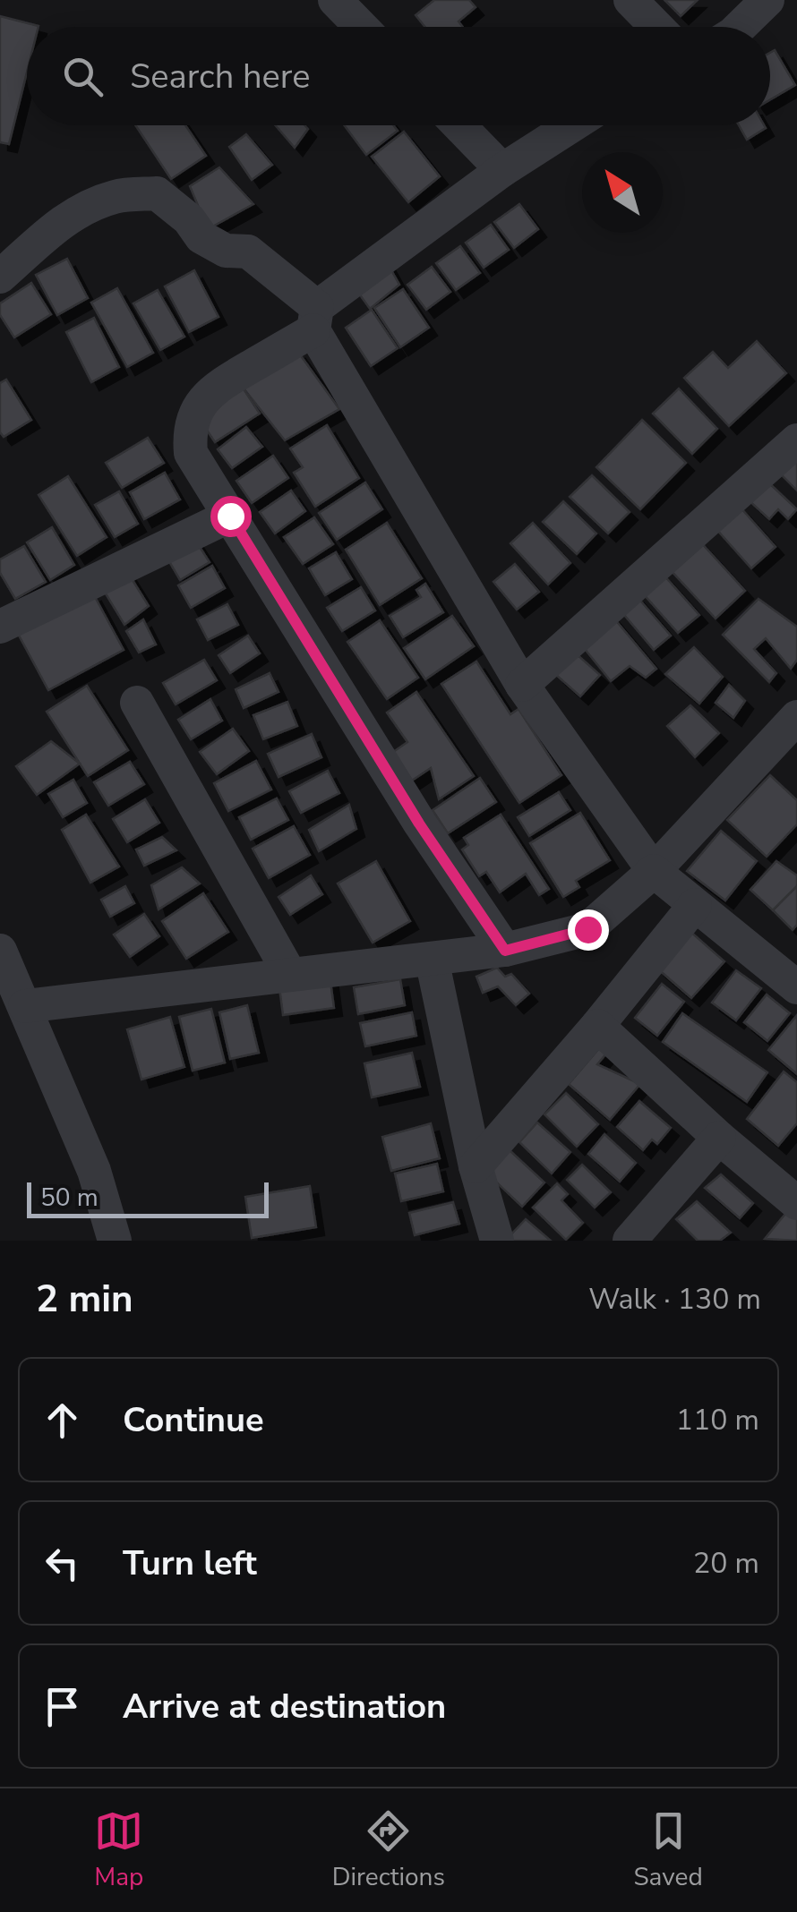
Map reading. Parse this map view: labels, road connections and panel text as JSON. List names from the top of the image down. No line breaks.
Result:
{"scale_bar":"50 m","north":"top left","page":{"search":"Search here","scale":"50 m","heading":["2 min","Walk · 130 m"],"list":[["Continue","110 m"],["Turn left","20 m"],"Arrive at destination"],"nav":["Map","Directions","Saved"]}}
